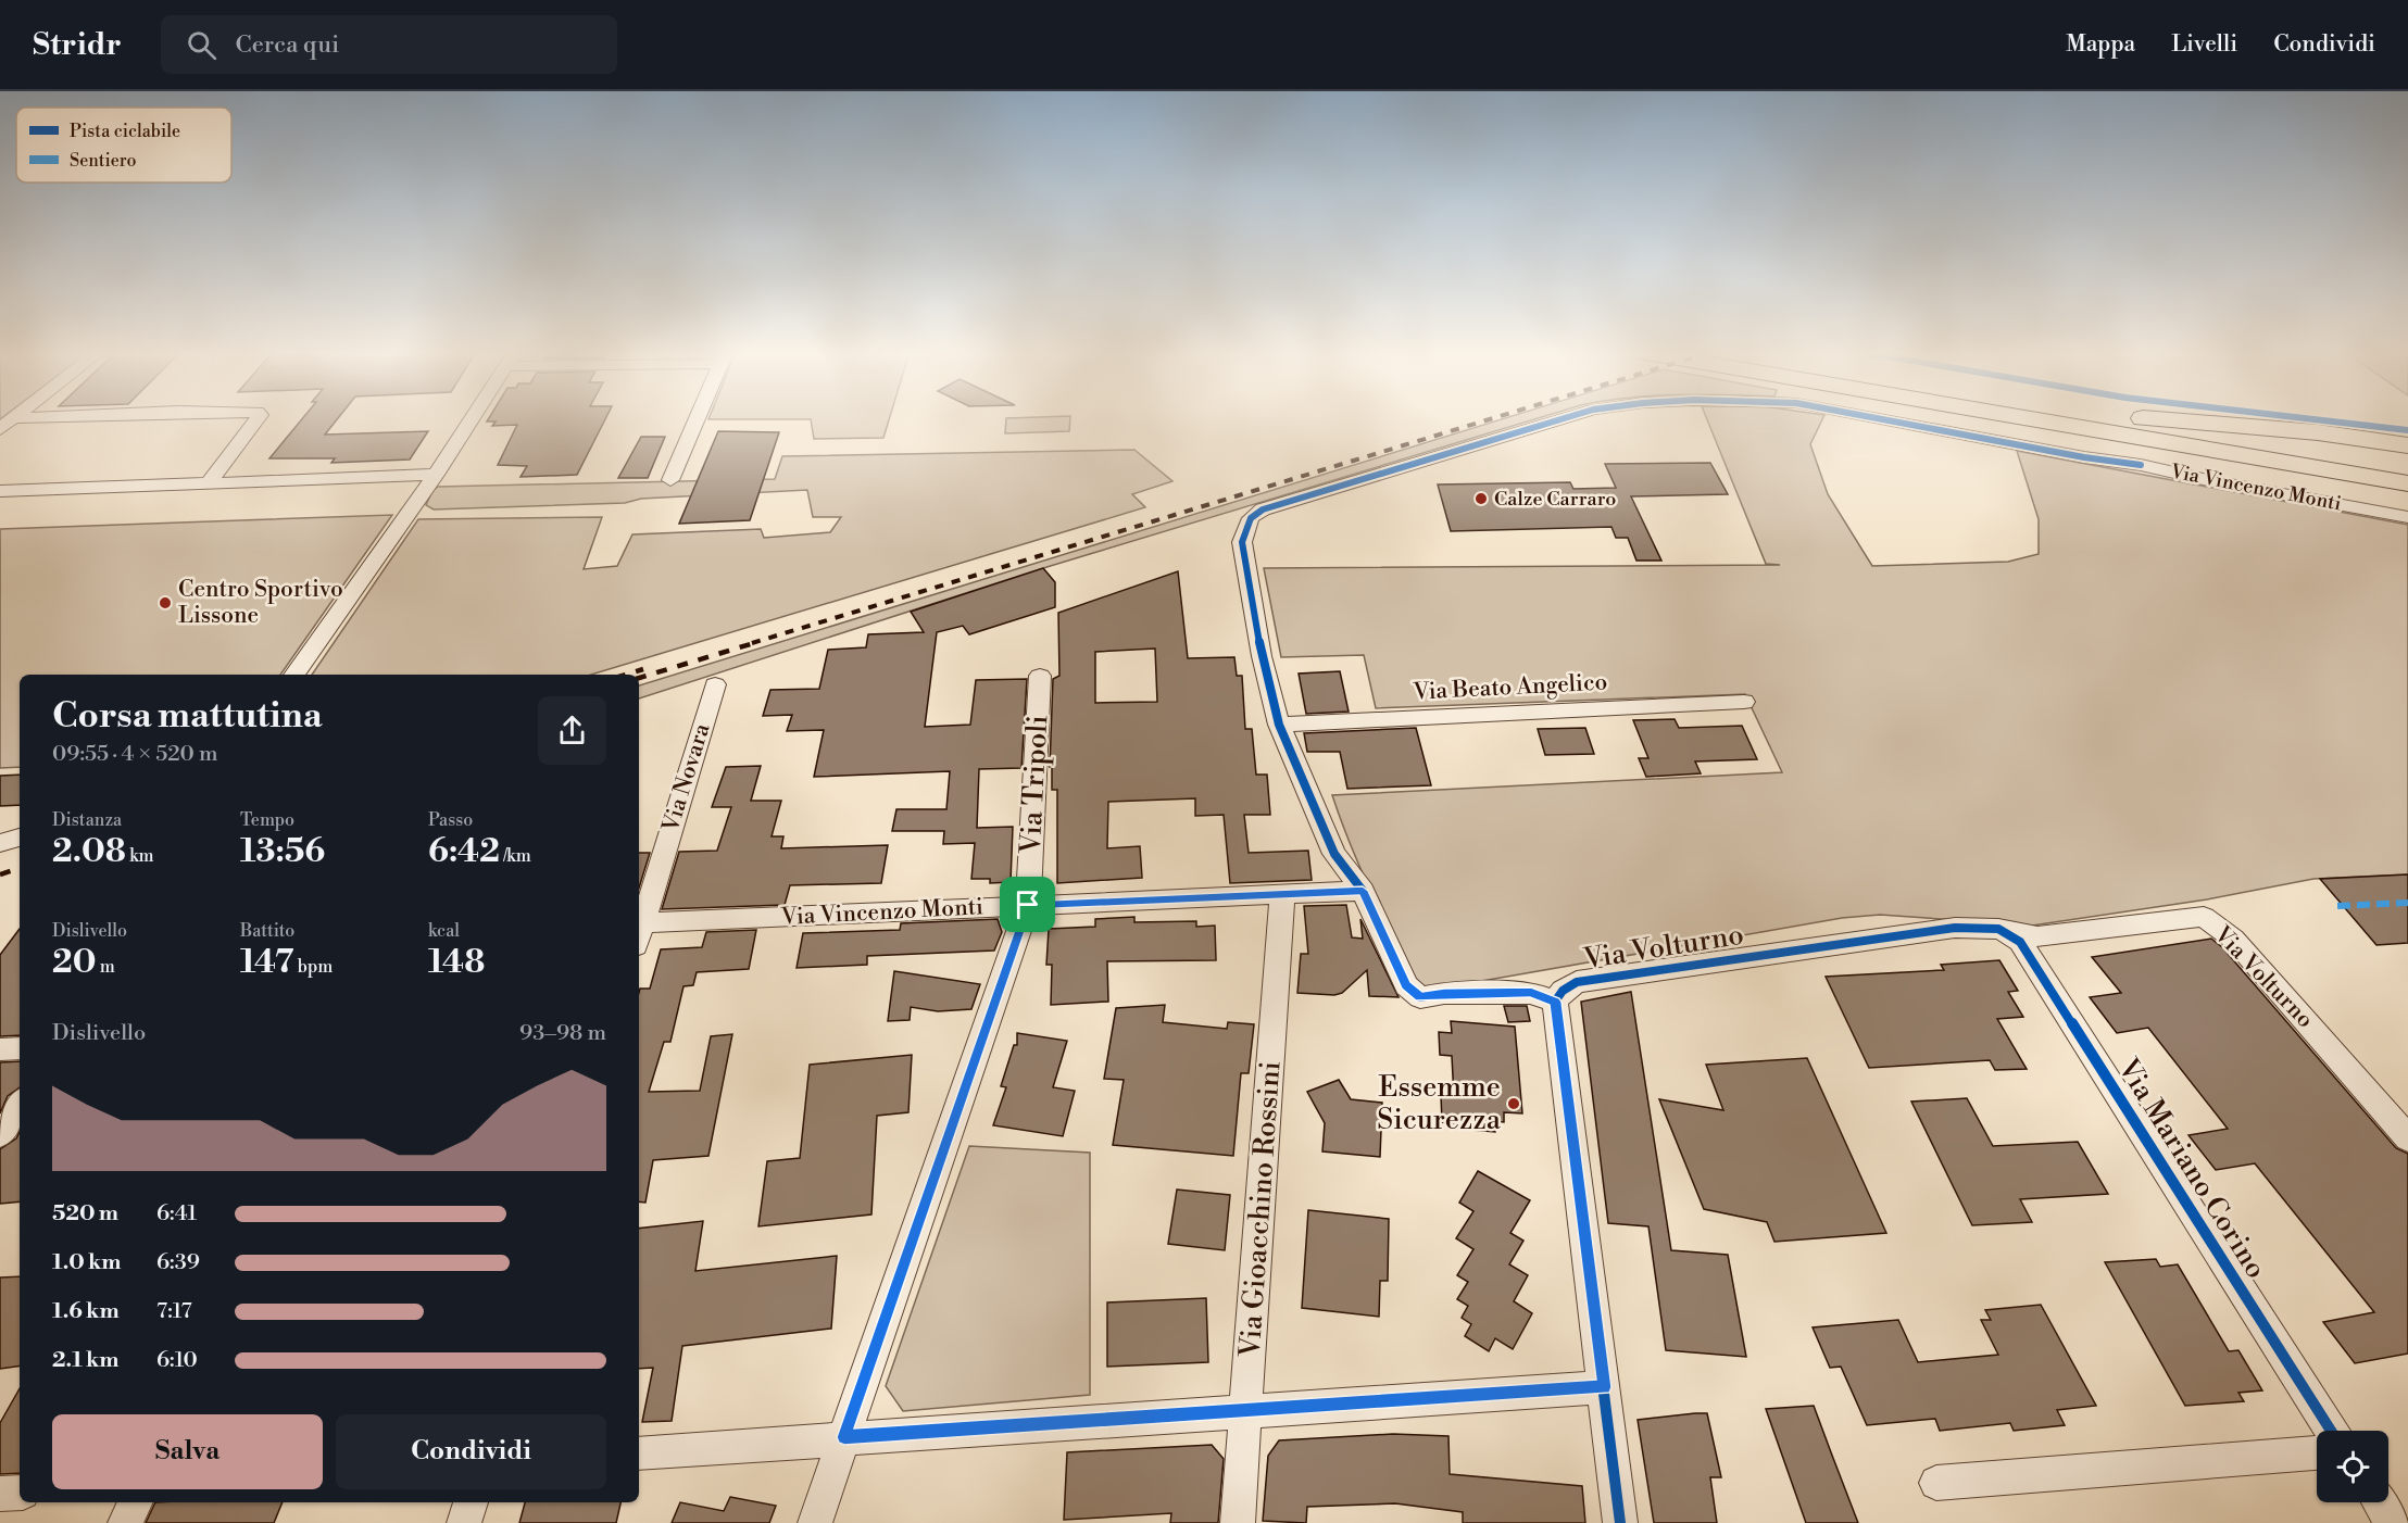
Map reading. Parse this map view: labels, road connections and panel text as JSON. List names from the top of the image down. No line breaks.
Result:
{"streets":{"street":["Via Vincenzo Monti","Via Beato Angelico","Via Novara","Via Tripoli","Via Volturno","Via Mariano Corino","Via Gioacchino Rossini"]},"crossings":[["Via Vincenzo Monti","Via Beato Angelico"],["Via Vincenzo Monti","Via Tripoli"],["Via Vincenzo Monti","Via Gioacchino Rossini"],["Via Volturno","Via Mariano Corino"]],"places":["Calze Carraro","Centro Sportivo Lissone","Essemme Sicurezza"],"legend":["Pista ciclabile","Sentiero"],"page":{"header":"Stridr","search":"Cerca qui","nav":["Mappa","Livelli","Condividi"],"heading":["Corsa mattutina","09:55 · 4 × 520 m"],"stats":[["Distanza","2.08 km"],["Tempo","13:56"],["Passo","6:42 /km"],["Dislivello","20 m"],["Battito","147 bpm"],["kcal","148"]],"chart":["Dislivello","93–98 m"],"list":[{"name":"520 m","note":"6:41"},{"name":"1.0 km","note":"6:39"},{"name":"1.6 km","note":"7:17"},{"name":"2.1 km","note":"6:10"}],"buttons":["Salva","Condividi"]}}
